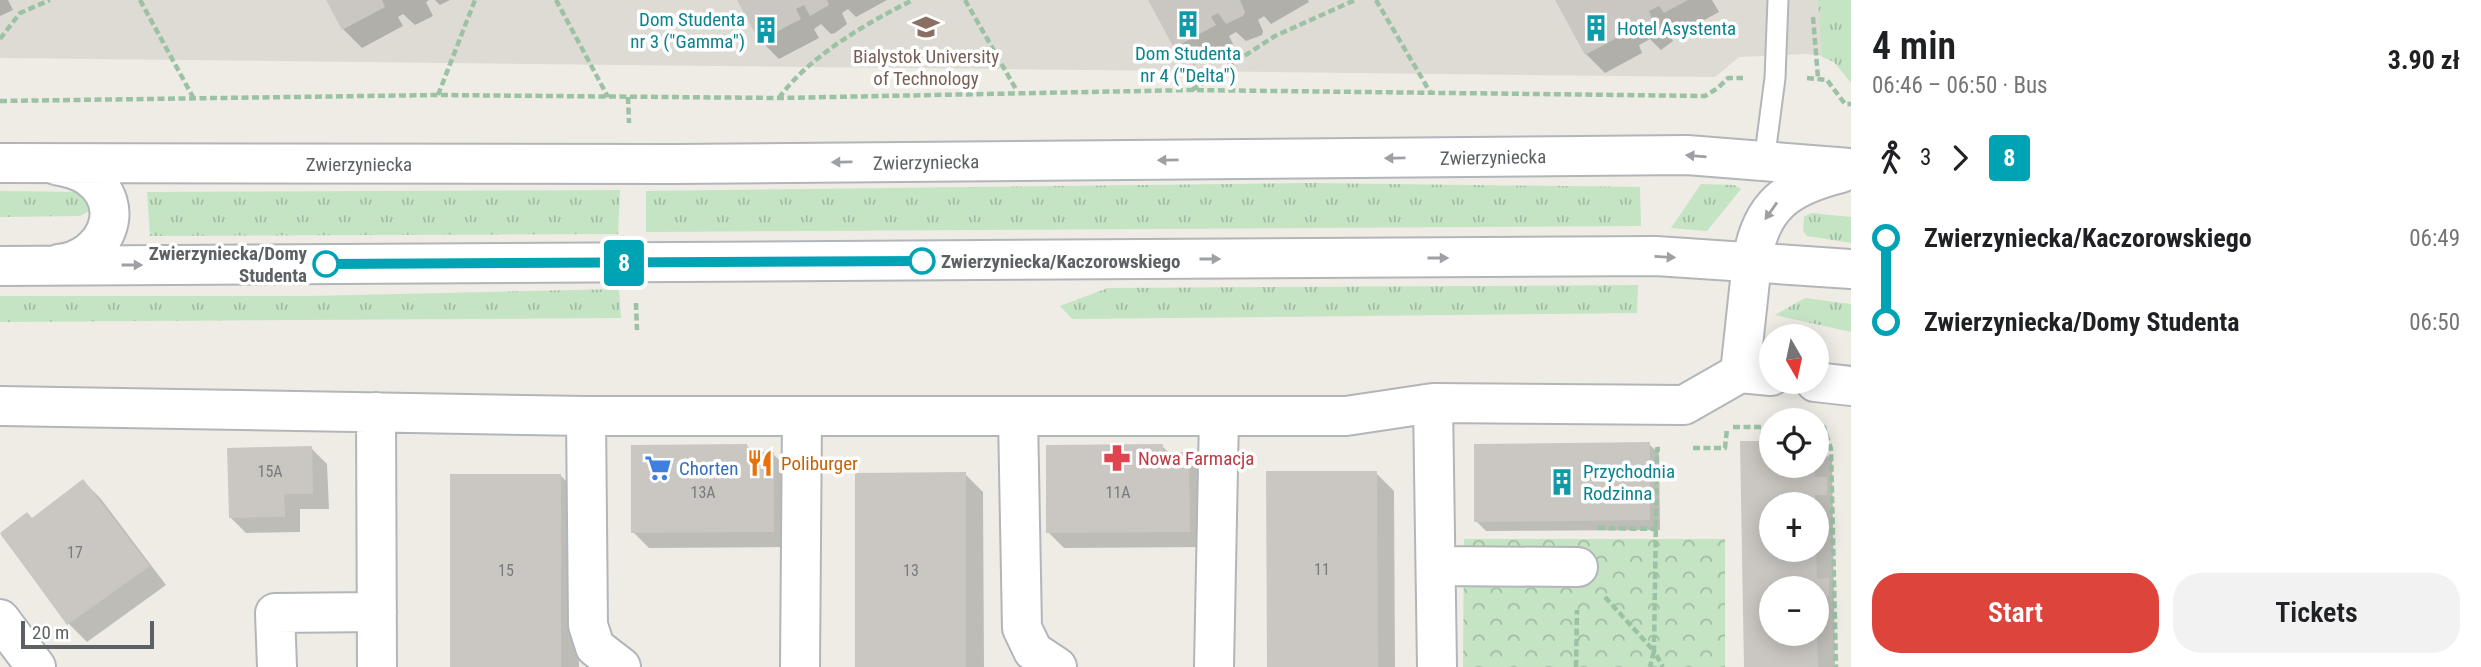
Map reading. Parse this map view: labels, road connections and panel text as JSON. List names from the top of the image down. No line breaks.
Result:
{"streets":{"main road":["Zwierzyniecka"]},"places":{"building":["Dom Studenta nr 4 (\"Delta\")","Hotel Asystenta","Dom Studenta nr 3 (\"Gamma\")","Przychodnia Rodzinna"],"school or university":["Bialystok University of Technology"],"other":["Zwierzyniecka/Kaczorowskiego","Zwierzyniecka/Domy Studenta"],"pharmacy":["Nowa Farmacja"],"restaurant":["Poliburger"],"supermarket":["Chorten"]},"lines":["bus line 8"],"house_numbers":["15A","13A","11A","17","11","15","13"],"scale_bar":"20 m","north":"bottom","page":{"on_map":"8","heading":["4 min","06:46 – 06:50 · Bus","3.90 zł"],"legs":["3","8"],"list":[{"name":"Zwierzyniecka/Kaczorowskiego","value":"06:49"},{"name":"Zwierzyniecka/Domy Studenta","value":"06:50"}],"map_buttons":["+","−"],"buttons":["Start","Tickets"],"scale":"20 m"}}
